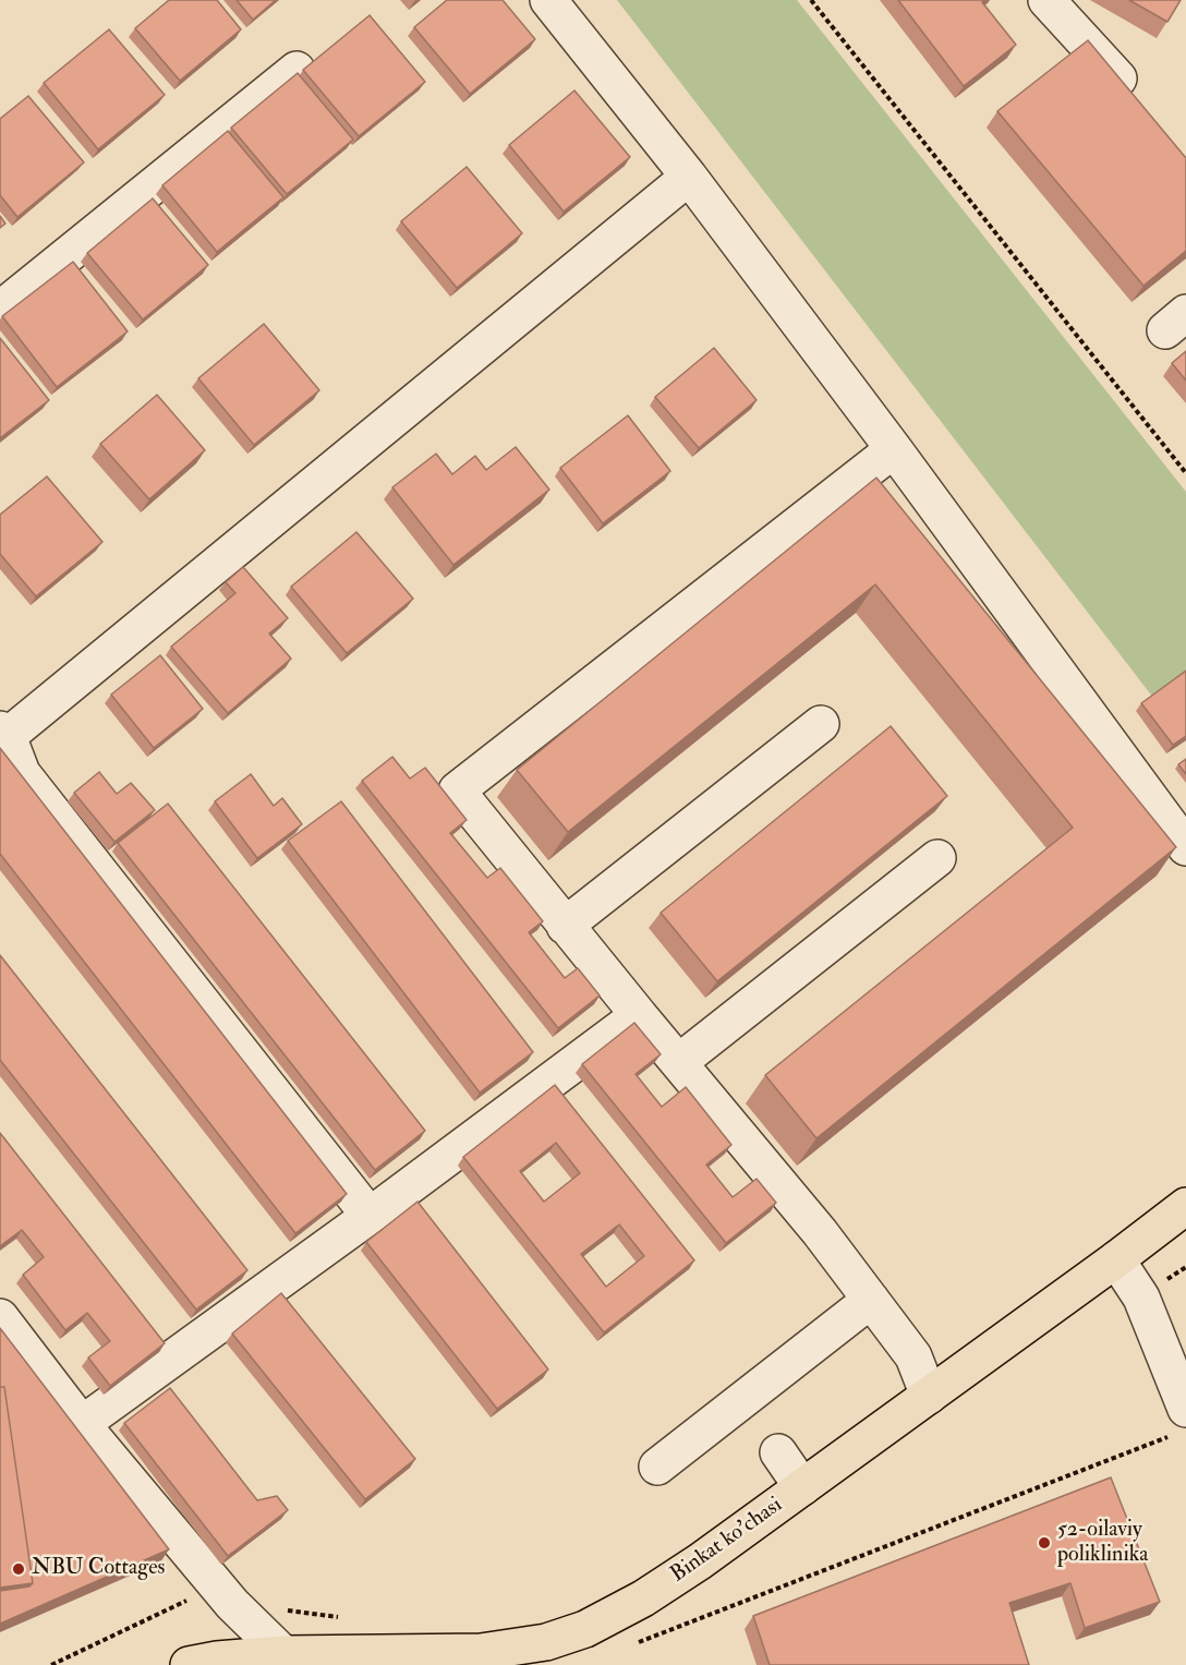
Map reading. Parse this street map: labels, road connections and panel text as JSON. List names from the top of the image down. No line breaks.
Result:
{"streets":{"main road":["Binkat ko'chasi"]},"places":["52-oilaviy poliklinika","NBU Cottages"]}
